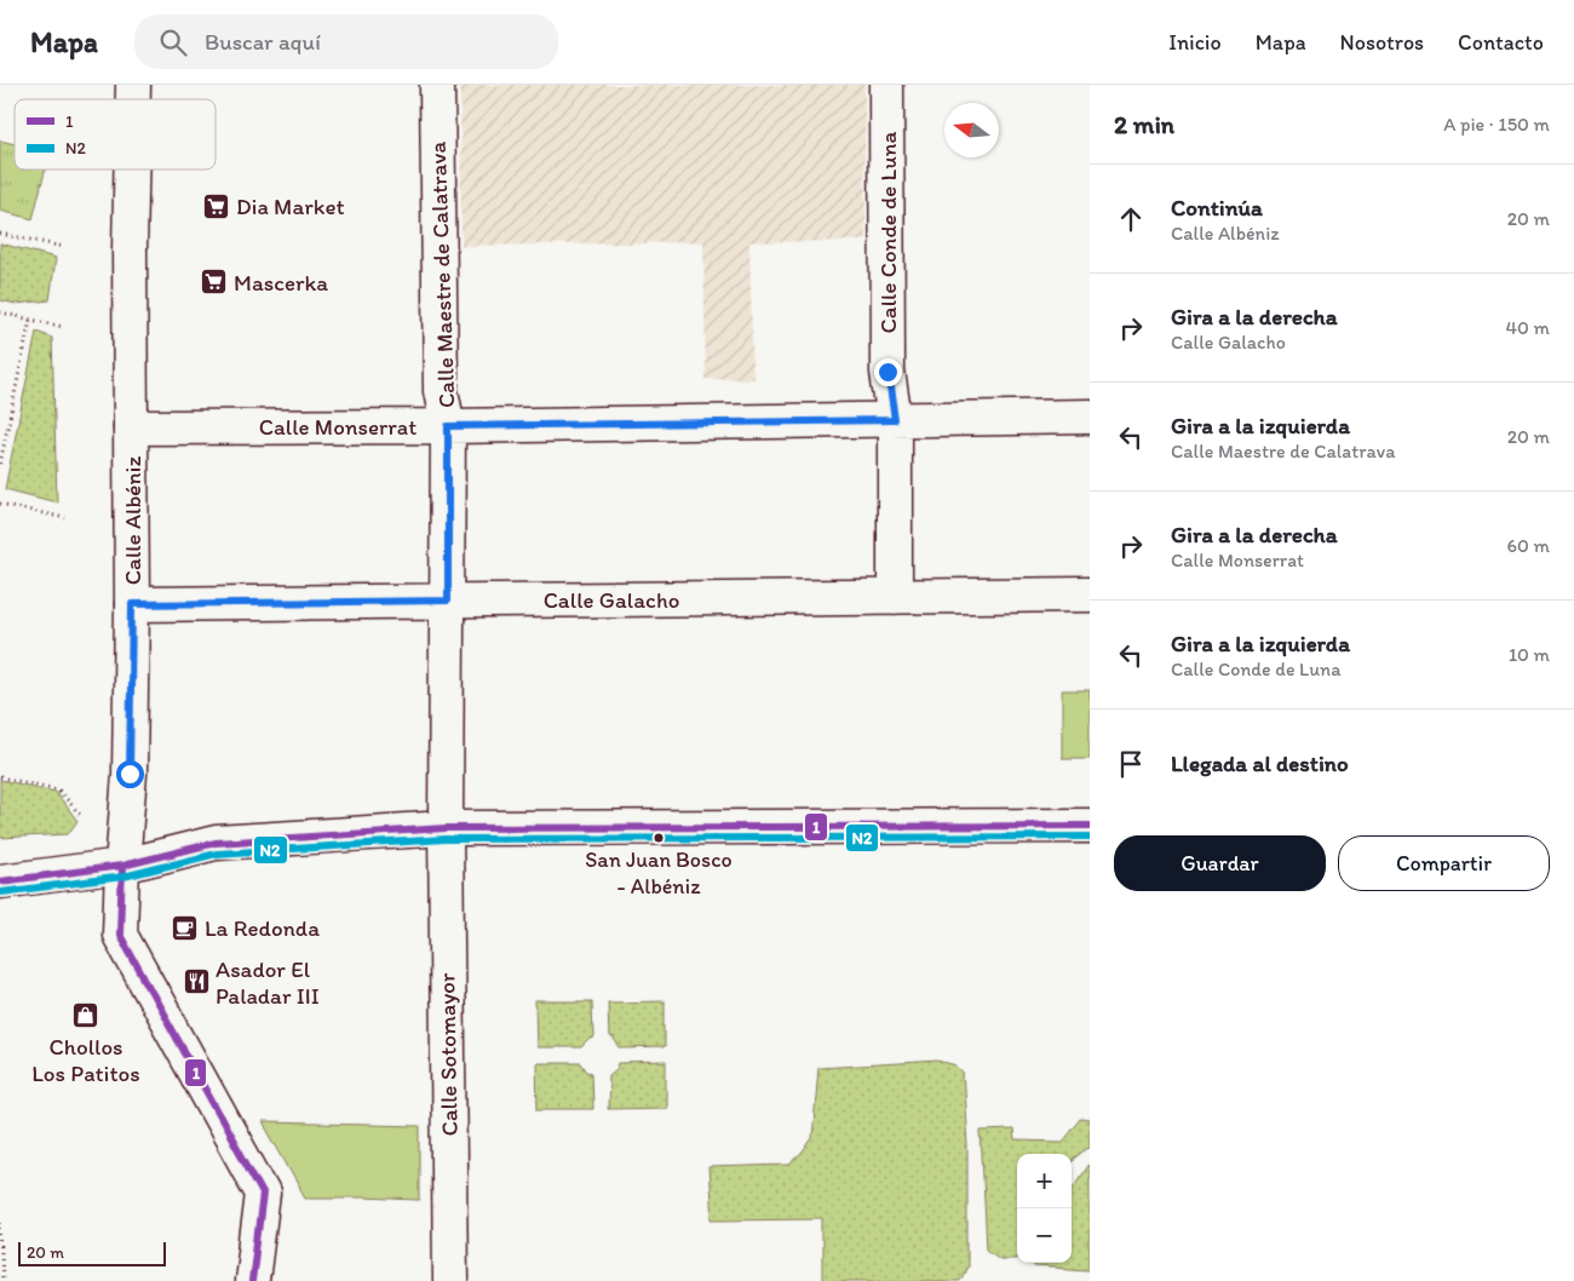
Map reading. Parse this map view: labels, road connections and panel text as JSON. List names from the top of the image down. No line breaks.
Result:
{"streets":{"street":["Calle Conde de Luna","Calle Maestre de Calatrava","Calle Monserrat","Calle Albéniz","Calle Galacho","Calle Sotomayor"]},"crossings":[["Calle Conde de Luna","Calle Monserrat"],["Calle Conde de Luna","Calle Galacho"],["Calle Maestre de Calatrava","Calle Monserrat"],["Calle Maestre de Calatrava","Calle Galacho"],["Calle Maestre de Calatrava","Calle Sotomayor"],["Calle Monserrat","Calle Albéniz"],["Calle Albéniz","Calle Galacho"]],"places":{"supermarket":["Dia Market","Mascerka"],"other":["San Juan Bosco - Albéniz"],"cafe":["La Redonda"],"restaurant":["Asador El Paladar III"],"shop":["Chollos Los Patitos"]},"lines":["transit line 1","transit line N2"],"legend":["1","N2"],"scale_bar":"20 m","north":"left","page":{"header":"Mapa","search":"Buscar aquí","nav":["Inicio","Mapa","Nosotros","Contacto"],"heading":["2 min","A pie · 150 m"],"list":[["Continúa","Calle Albéniz","20 m"],["Gira a la derecha","Calle Galacho","40 m"],["Gira a la izquierda","Calle Maestre de Calatrava","20 m"],["Gira a la derecha","Calle Monserrat","60 m"],["Gira a la izquierda","Calle Conde de Luna","10 m"],"Llegada al destino"],"buttons":["Guardar","Compartir"],"map_buttons":["+","−"],"scale":"20 m"}}
